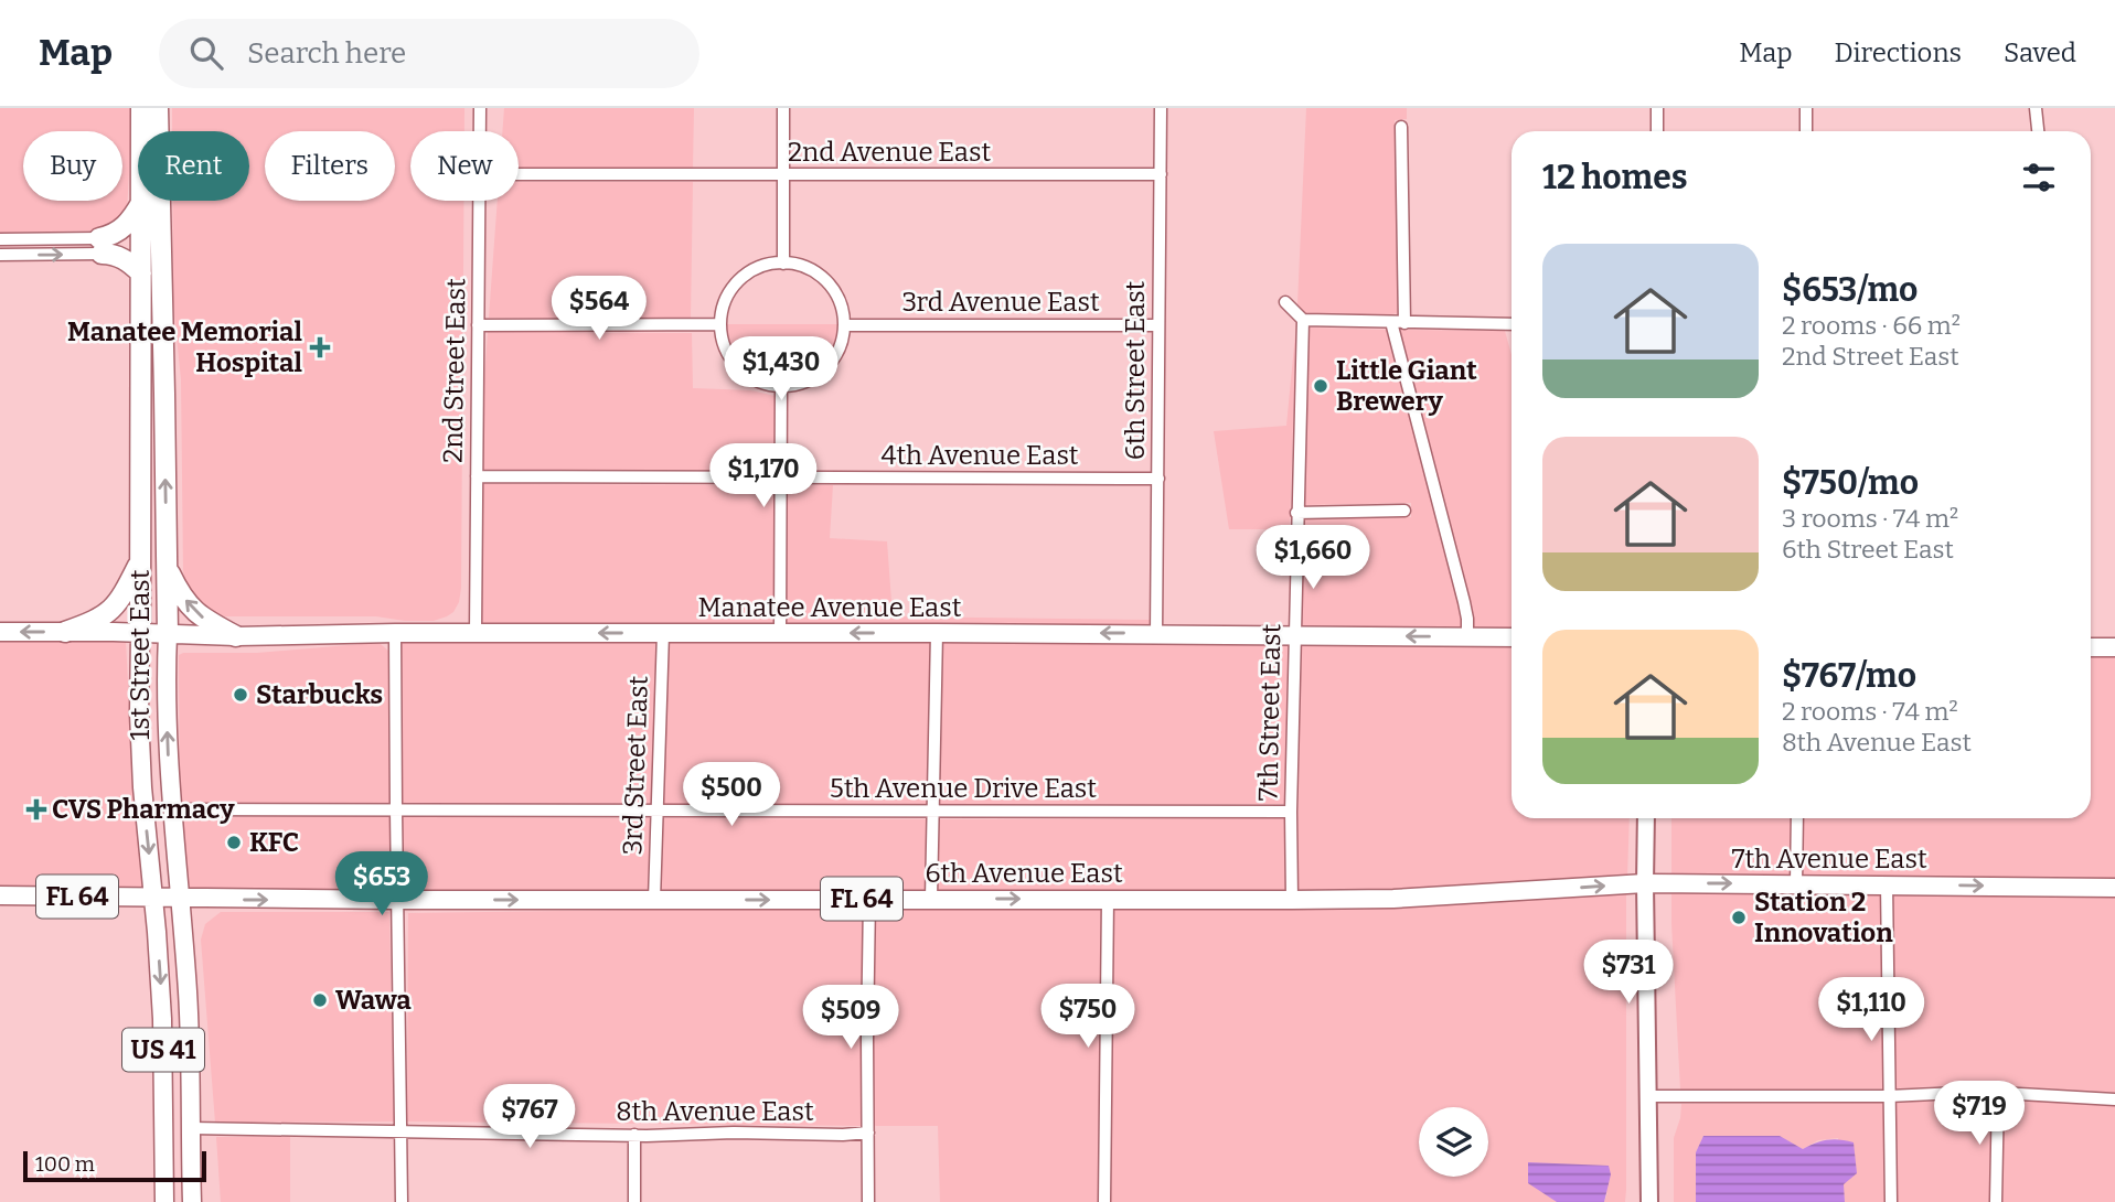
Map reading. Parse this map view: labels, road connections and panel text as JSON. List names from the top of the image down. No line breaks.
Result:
{"streets":{"highway":["1st Street East","US 41"],"main road":["Manatee Avenue East","7th Avenue East","6th Avenue East","FL 64"],"street":["2nd Avenue East","3rd Avenue East","2nd Street East","6th Street East","4th Avenue East","7th Street East","3rd Street East","5th Avenue Drive East","8th Avenue East"]},"crossings":[["2nd Avenue East","6th Street East"],["3rd Avenue East","6th Street East"],["2nd Street East","4th Avenue East"],["2nd Street East","Manatee Avenue East"],["6th Street East","4th Avenue East"],["6th Street East","Manatee Avenue East"],["Manatee Avenue East","1st Street East"],["Manatee Avenue East","7th Street East"],["Manatee Avenue East","3rd Street East"],["Manatee Avenue East","US 41"],["1st Street East","5th Avenue Drive East"],["1st Street East","6th Avenue East"],["1st Street East","FL 64"],["1st Street East","8th Avenue East"],["7th Street East","5th Avenue Drive East"],["7th Street East","6th Avenue East"],["3rd Street East","5th Avenue Drive East"],["3rd Street East","6th Avenue East"],["7th Avenue East","6th Avenue East"],["6th Avenue East","FL 64"],["FL 64","US 41"]],"one_way":["Manatee Avenue East","7th Avenue East","6th Avenue East"],"places":{"health":["Manatee Memorial Hospital","CVS Pharmacy"],"other":["Little Giant Brewery","Starbucks","KFC","Station 2 Innovation","Wawa"]},"scale_bar":"100 m","page":{"header":"Map","search":"Search here","nav":["Map","Directions","Saved"],"chip":["Buy","Rent","Filters","New"],"heading":"12 homes","list":[{"name":"$653/mo","note":"2 rooms · 66 m² · 2nd Street East"},{"name":"$750/mo","note":"3 rooms · 74 m² · 6th Street East"},{"name":"$767/mo","note":"2 rooms · 74 m² · 8th Avenue East"}],"price":["$564","$1,430","$1,170","$1,660","$500","$653","$731","$1,110","$750","$509","$719","$767"],"scale":"100 m"}}
